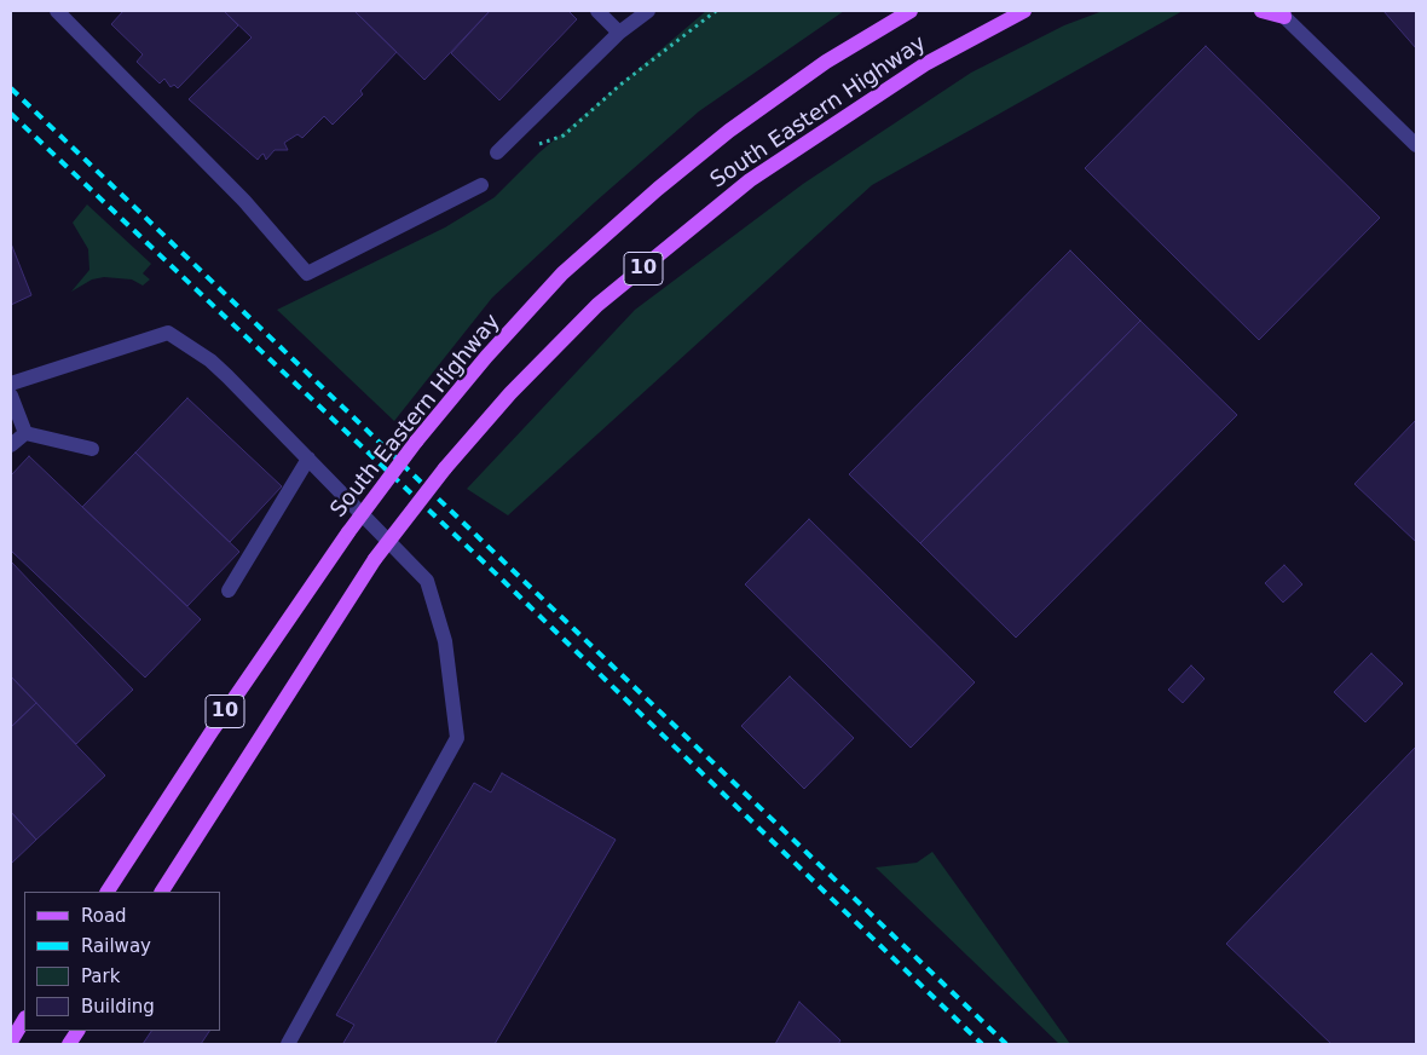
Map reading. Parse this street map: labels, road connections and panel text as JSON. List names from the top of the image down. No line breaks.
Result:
{"streets":{"main road":["South Eastern Highway","10"]},"legend":["Road","Railway","Park","Building"]}
